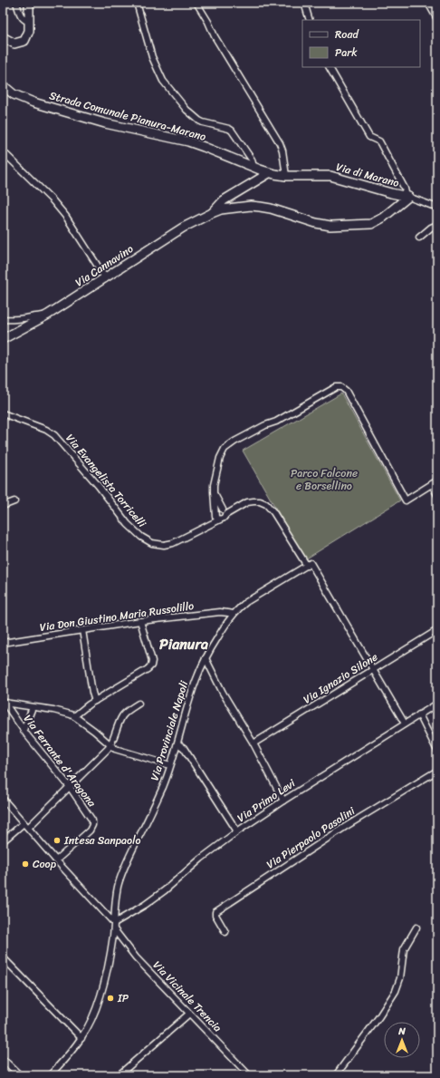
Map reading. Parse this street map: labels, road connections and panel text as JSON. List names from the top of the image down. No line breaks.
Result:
{"streets":{"street":["Strada Comunale Pianura-Marano","Via di Marano","Via Cannavino","Via Evangelista Torricelli","Via Don Giustino Maria Russolillo","Via Ignazio Silone","Via Provinciale Napoli","Via Ferrante d'Aragona","Via Primo Levi","Via Pierpaolo Pasolini","Via Vicinale Trencia"]},"crossings":[["Strada Comunale Pianura-Marano","Via di Marano"],["Strada Comunale Pianura-Marano","Via Cannavino"],["Via di Marano","Via Cannavino"],["Via Don Giustino Maria Russolillo","Via Provinciale Napoli"],["Via Provinciale Napoli","Via Primo Levi"],["Via Provinciale Napoli","Via Vicinale Trencia"],["Via Ferrante d'Aragona","Via Vicinale Trencia"],["Via Primo Levi","Via Vicinale Trencia"]],"districts":["Pianura"],"parks":["Parco Falcone e Borsellino"],"places":["Intesa Sanpaolo","Coop","IP"],"legend":["Road","Park"],"north":"top"}
